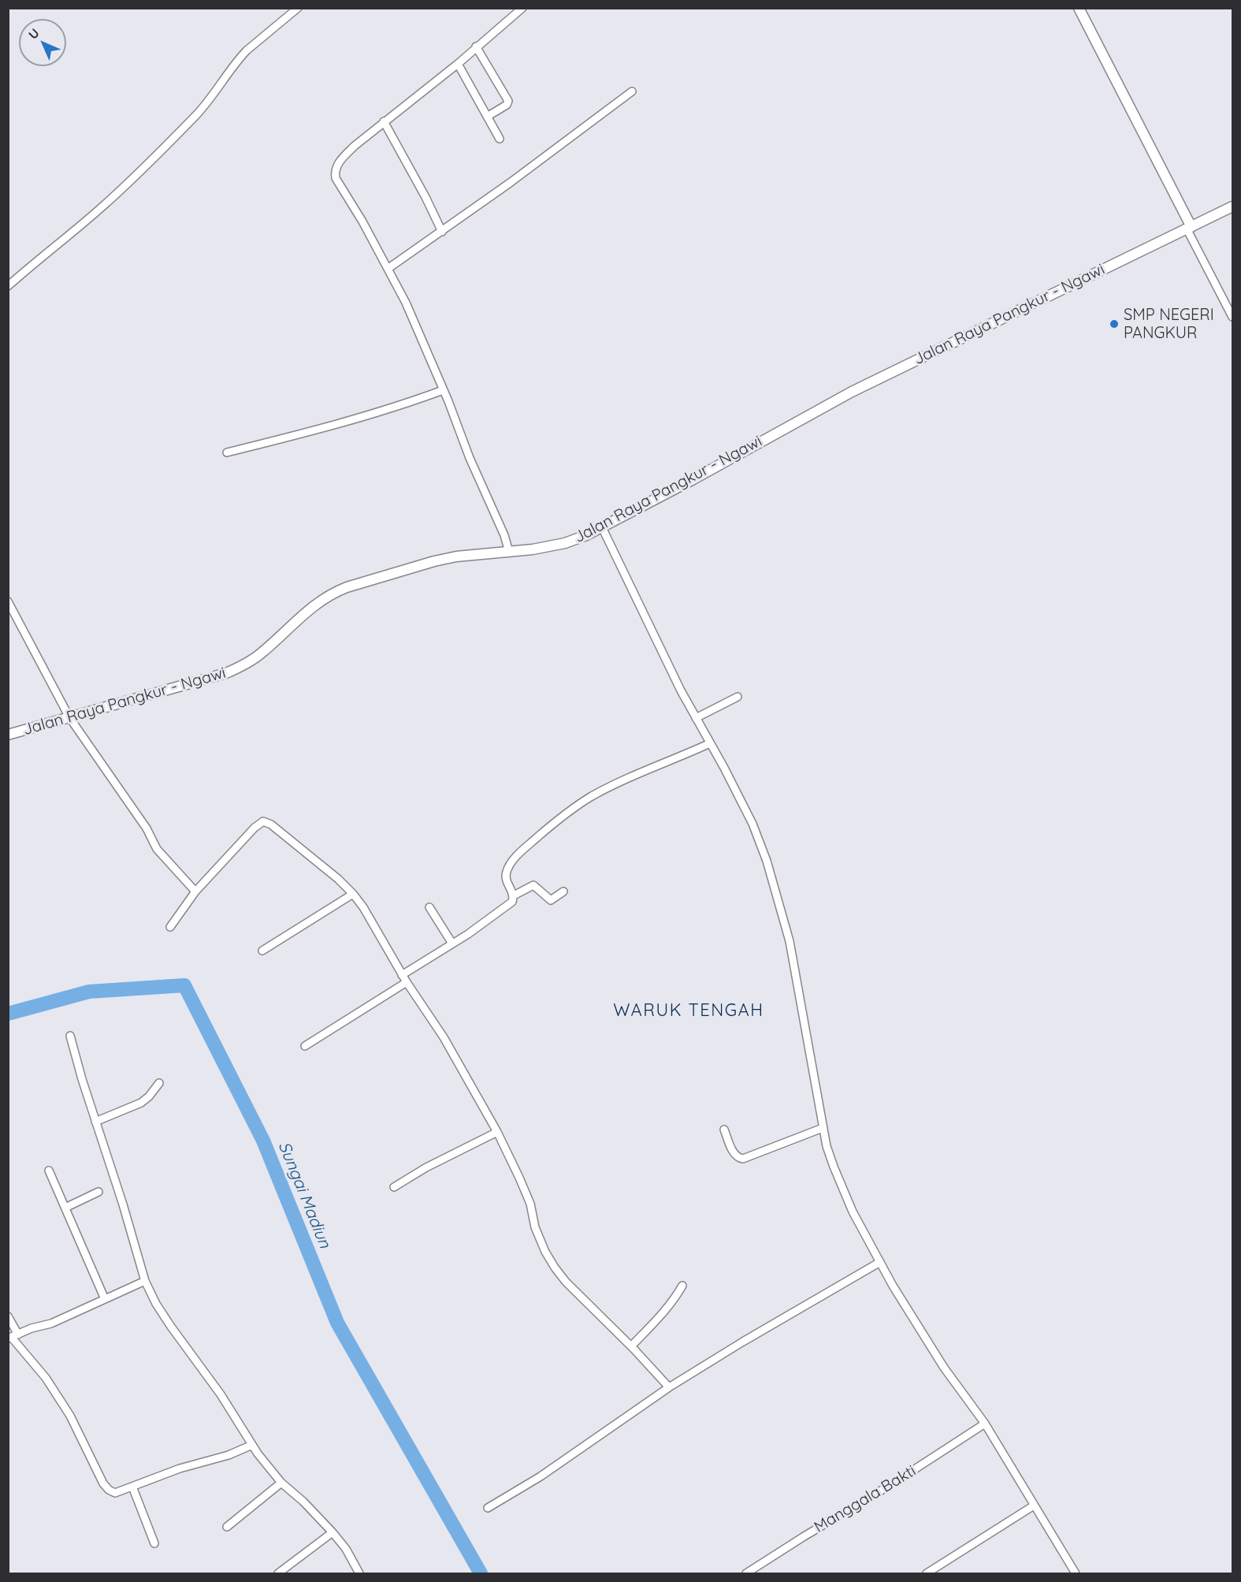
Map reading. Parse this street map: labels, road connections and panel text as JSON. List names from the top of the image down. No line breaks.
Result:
{"streets":{"main road":["Jalan Raya Pangkur - Ngawi"],"street":["Manggala Bakti"]},"districts":["WARUK TENGAH"],"water":["Sungai Madiun"],"places":["SMP NEGERI PANGKUR"],"north":"top left"}
